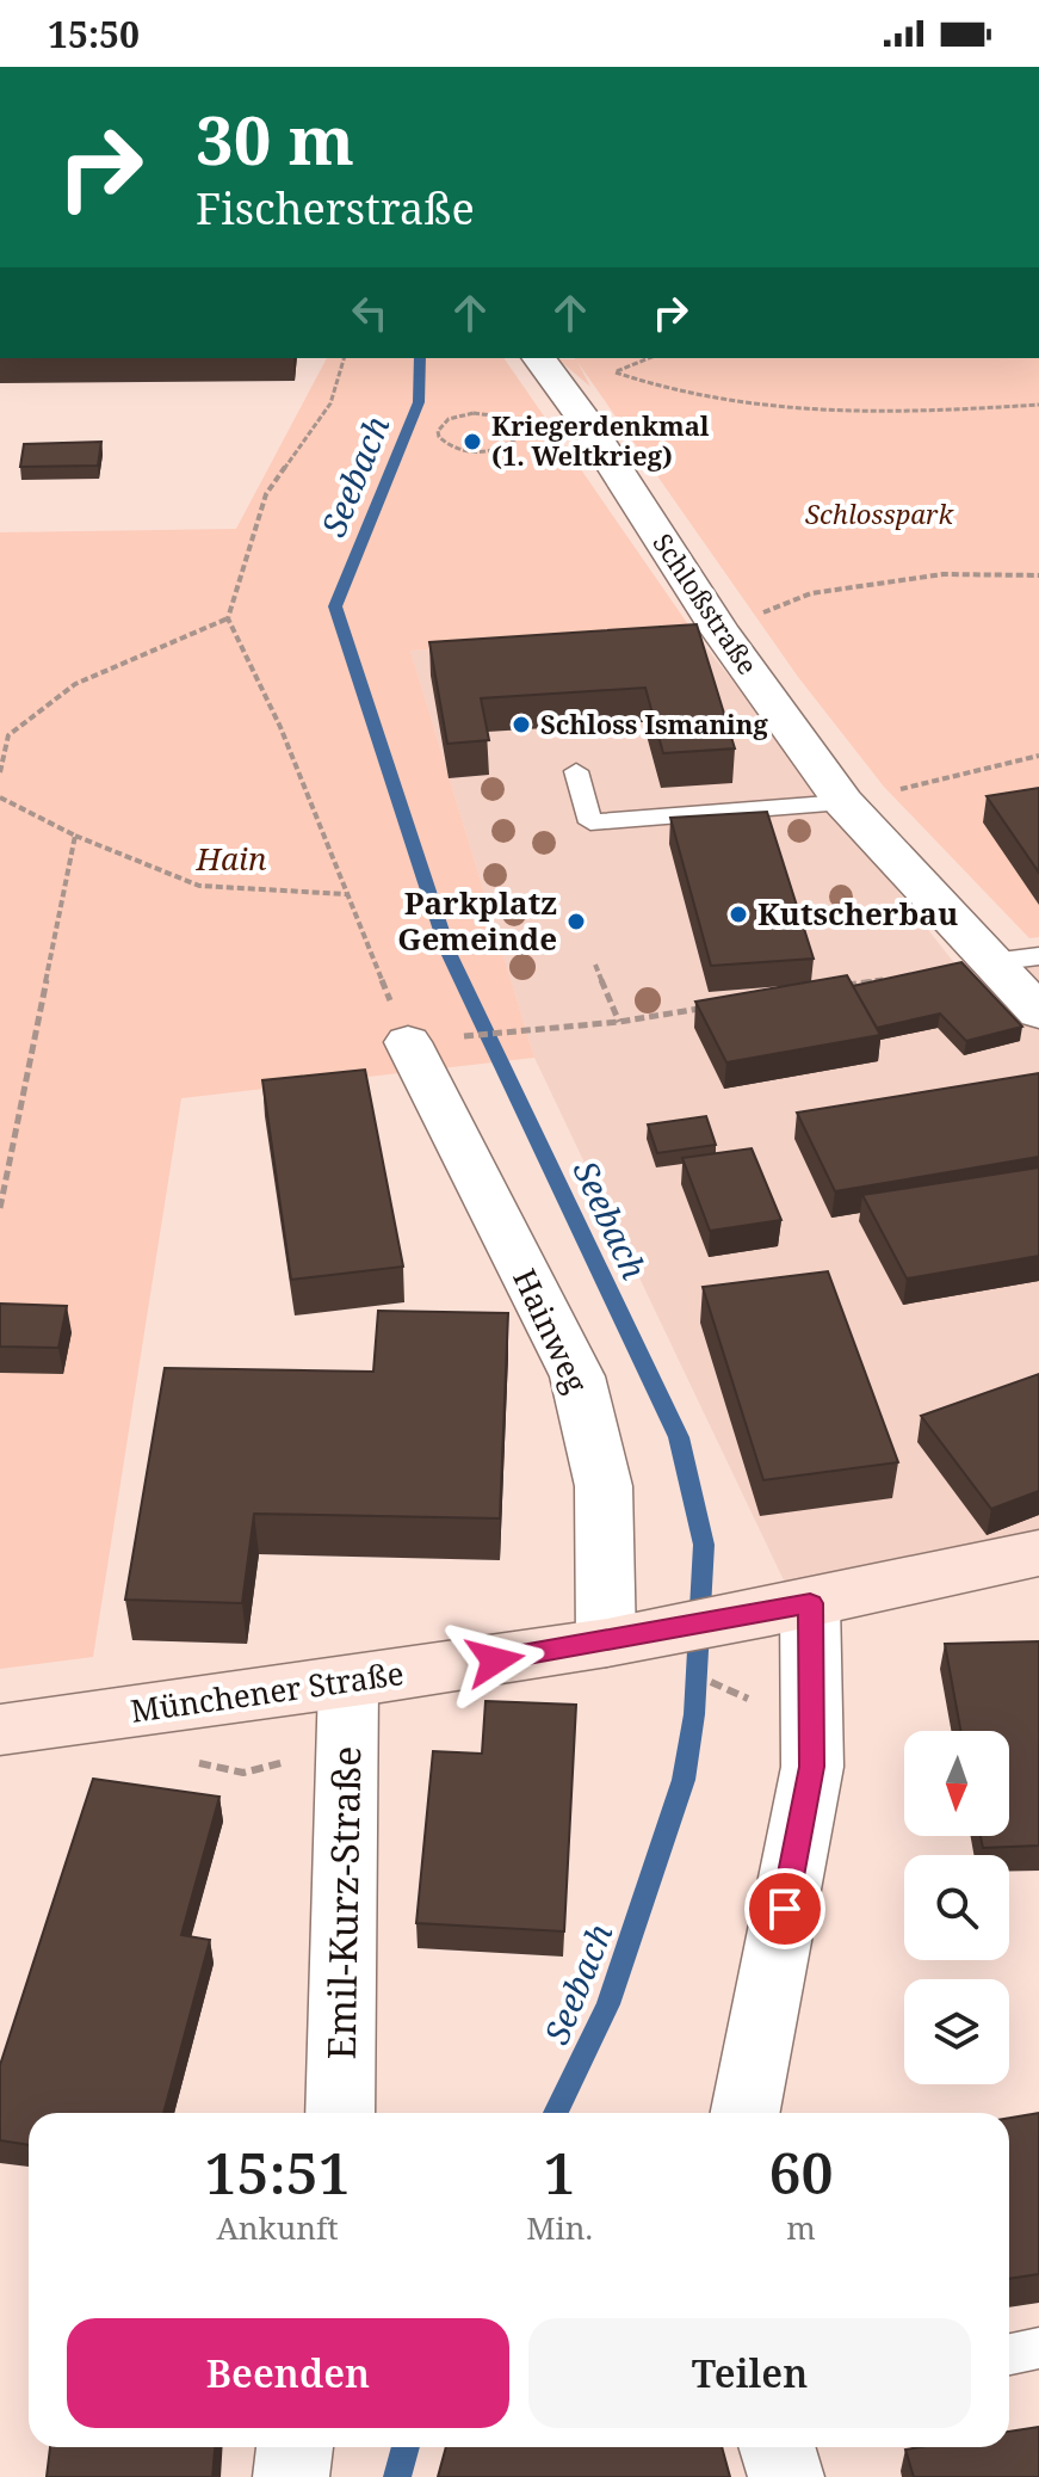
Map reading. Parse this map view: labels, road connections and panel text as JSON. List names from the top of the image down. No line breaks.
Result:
{"streets":{"main road":["Münchener Straße"],"street":["Schloßstraße","Hainweg","Emil-Kurz-Straße"]},"crossings":[["Hainweg","Münchener Straße"],["Münchener Straße","Emil-Kurz-Straße"]],"water":["Seebach"],"parks":["Schlosspark","Hain"],"places":["Kriegerdenkmal (1. Weltkrieg)","Schloss Ismaning","Kutscherbau","Parkplatz Gemeinde"],"north":"bottom","page":{"status":"15:50","turn":["30 m","Fischerstraße"],"eta":["15:51","Ankunft","1","Min.","60","m"],"buttons":["Beenden","Teilen"]}}
